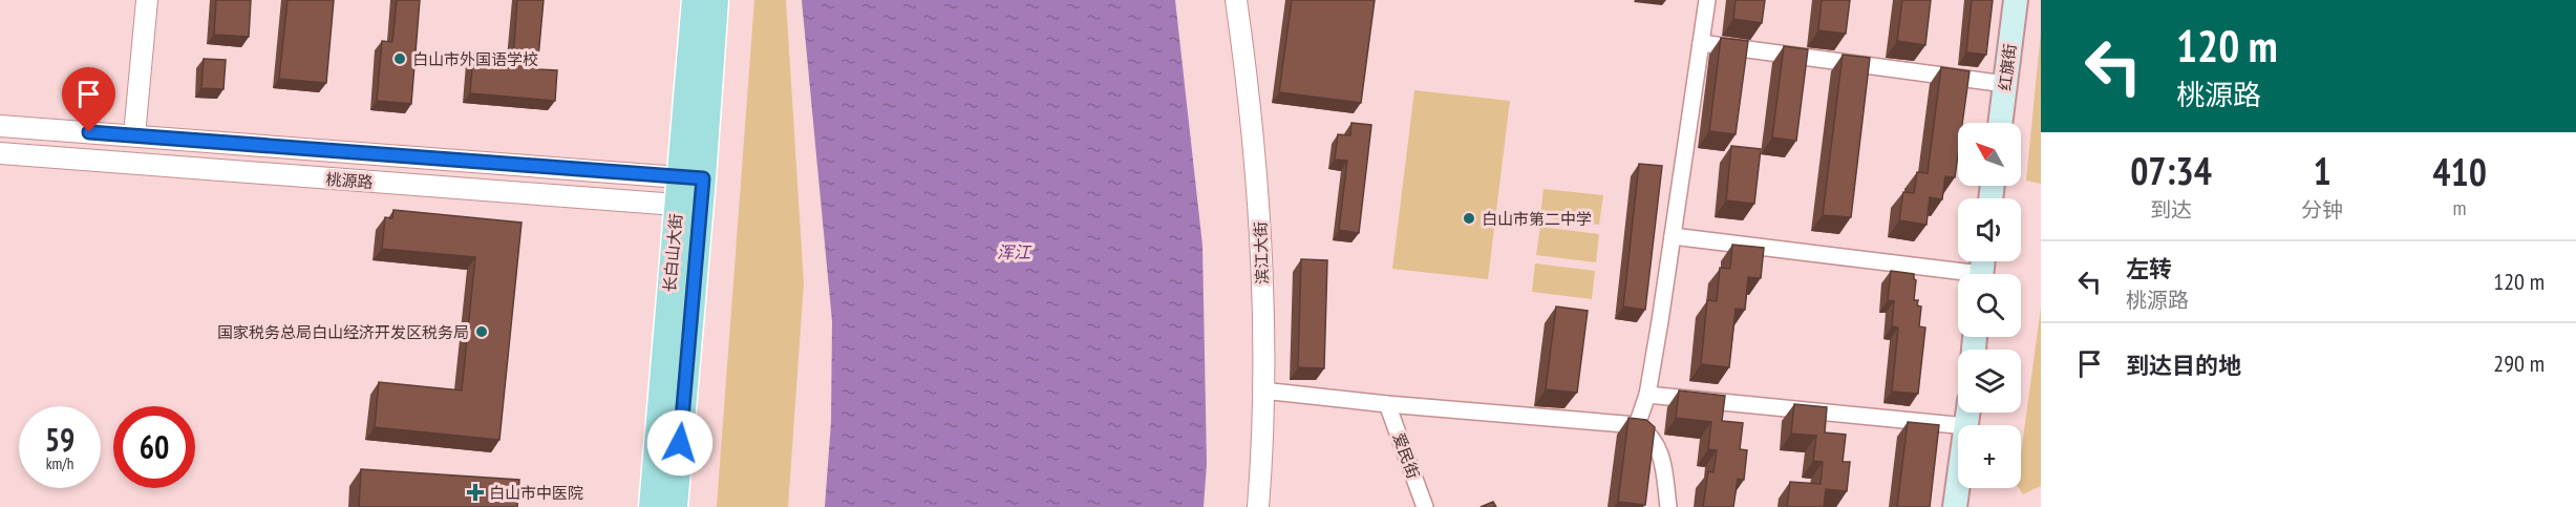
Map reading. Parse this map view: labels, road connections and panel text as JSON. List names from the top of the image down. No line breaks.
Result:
{"streets":{"main road":["红旗街","长白山大街"],"street":["桃源路","滨江大街","爱民街"]},"crossings":[["桃源路","长白山大街"]],"water":["浑江"],"places":{"other":["白山市外国语学校","白山市第二中学","国家税务总局白山经济开发区税务局"],"health":["白山市中医院"]},"north":"top left","page":{"turn":["120 m","桃源路"],"map_buttons":"+","eta":["07:34","到达","1","分钟","410","m"],"list":[{"name":"左转","note":"桃源路","value":"120 m"},{"name":"到达目的地","value":"290 m"}],"speed":"59 km/h","limit":"60"}}
